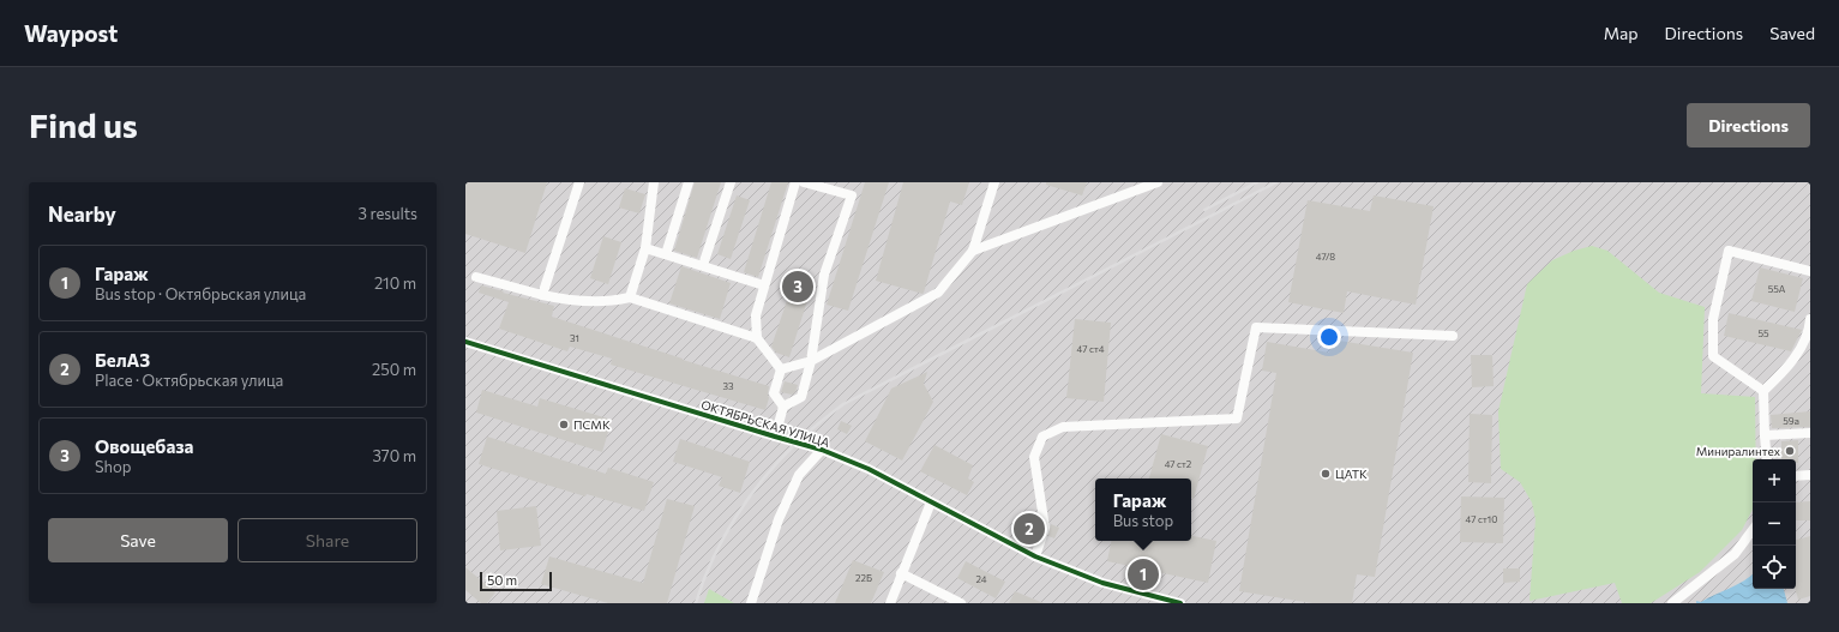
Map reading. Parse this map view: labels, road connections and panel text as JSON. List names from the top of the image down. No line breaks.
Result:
{"streets":{"street":["ОКТЯБРЬСКАЯ УЛИЦА"]},"places":["ПСМК","Миниралинтех","ЦАТК"],"house_numbers":["47/8","55А","55","31","47 ст4","33","59а","47 ст2","47 ст10","22Б","24"],"scale_bar":"50 m","page":{"header":"Waypost","nav":["Map","Directions","Saved"],"buttons":["Directions",["Save","Share"]],"title":"Find us","heading":["Nearby","3 results"],"list":[{"mark":"1","name":"Гараж","note":"Bus stop · Октябрьская улица","value":"210 m"},{"mark":"2","name":"БелАЗ","note":"Place · Октябрьская улица","value":"250 m"},{"mark":"3","name":"Овощебаза","note":"Shop","value":"370 m"}],"pins":["3","2","1"],"map_buttons":["+","−"],"popup":["Гараж","Bus stop"],"scale":"50 m"}}
